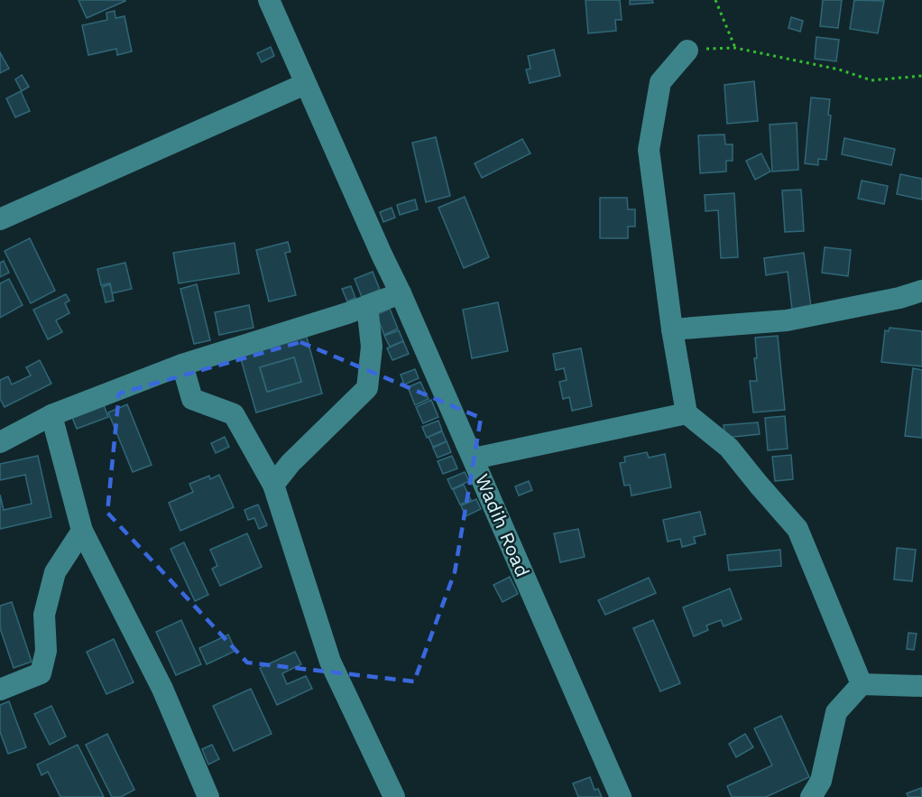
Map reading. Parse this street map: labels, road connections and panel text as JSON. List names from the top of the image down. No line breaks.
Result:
{"streets":{"street":["Wadih Road"]}}
